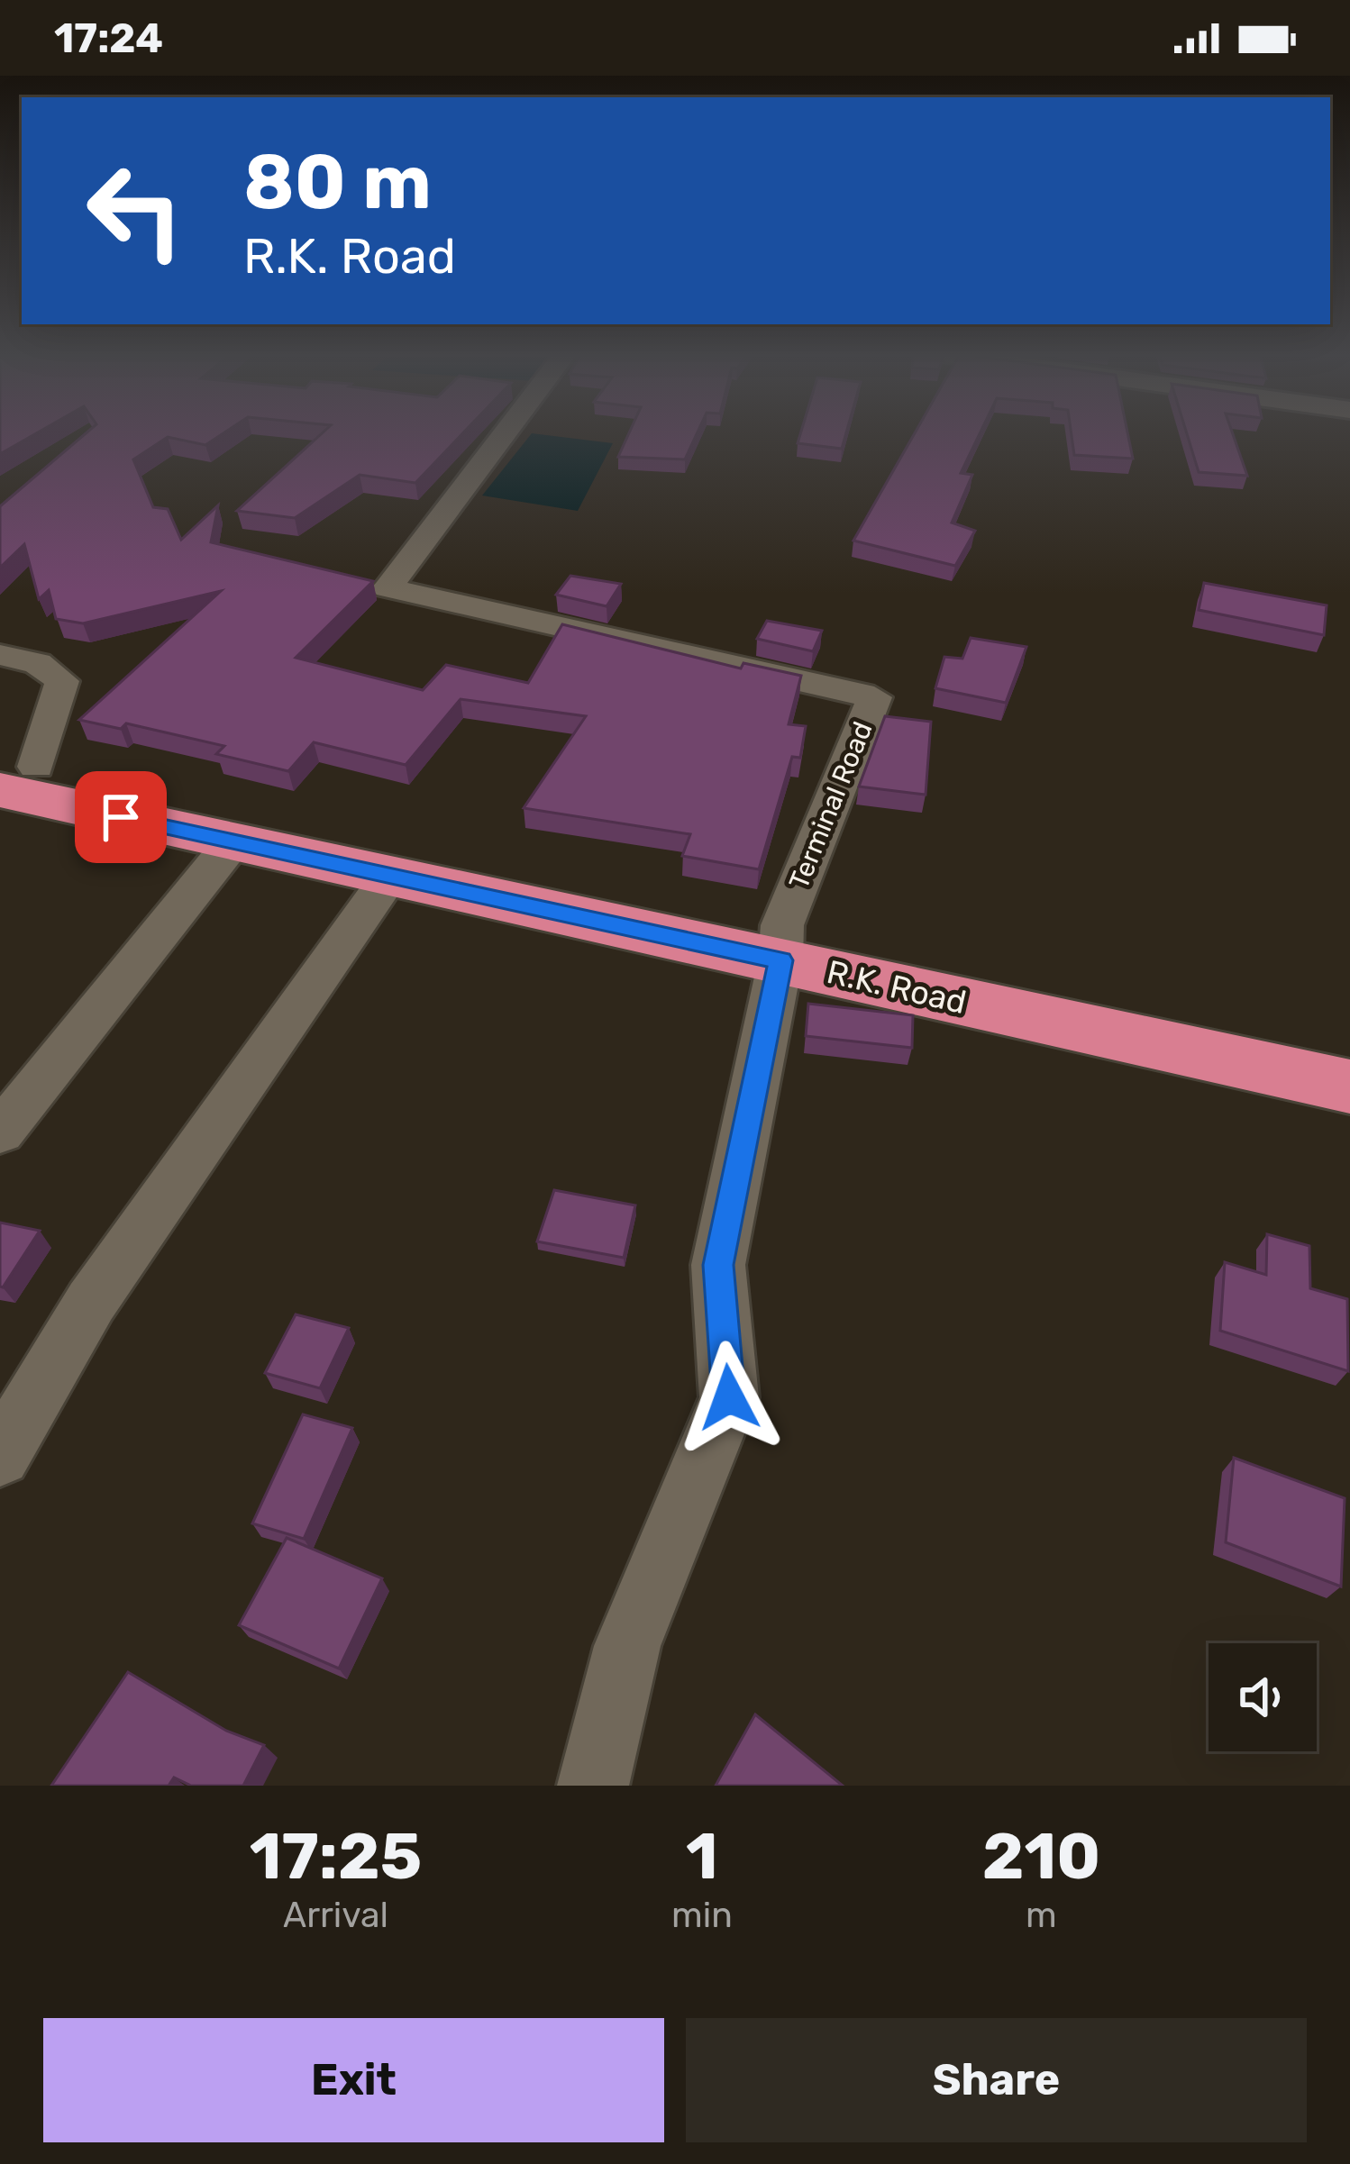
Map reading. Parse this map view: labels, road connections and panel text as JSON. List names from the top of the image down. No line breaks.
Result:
{"streets":{"highway":["R.K. Road"],"street":["Terminal Road"]},"crossings":[["Terminal Road","R.K. Road"]],"page":{"status":"17:24","turn":["80 m","R.K. Road"],"eta":["17:25","Arrival","1","min","210","m"],"buttons":["Exit","Share"]}}
